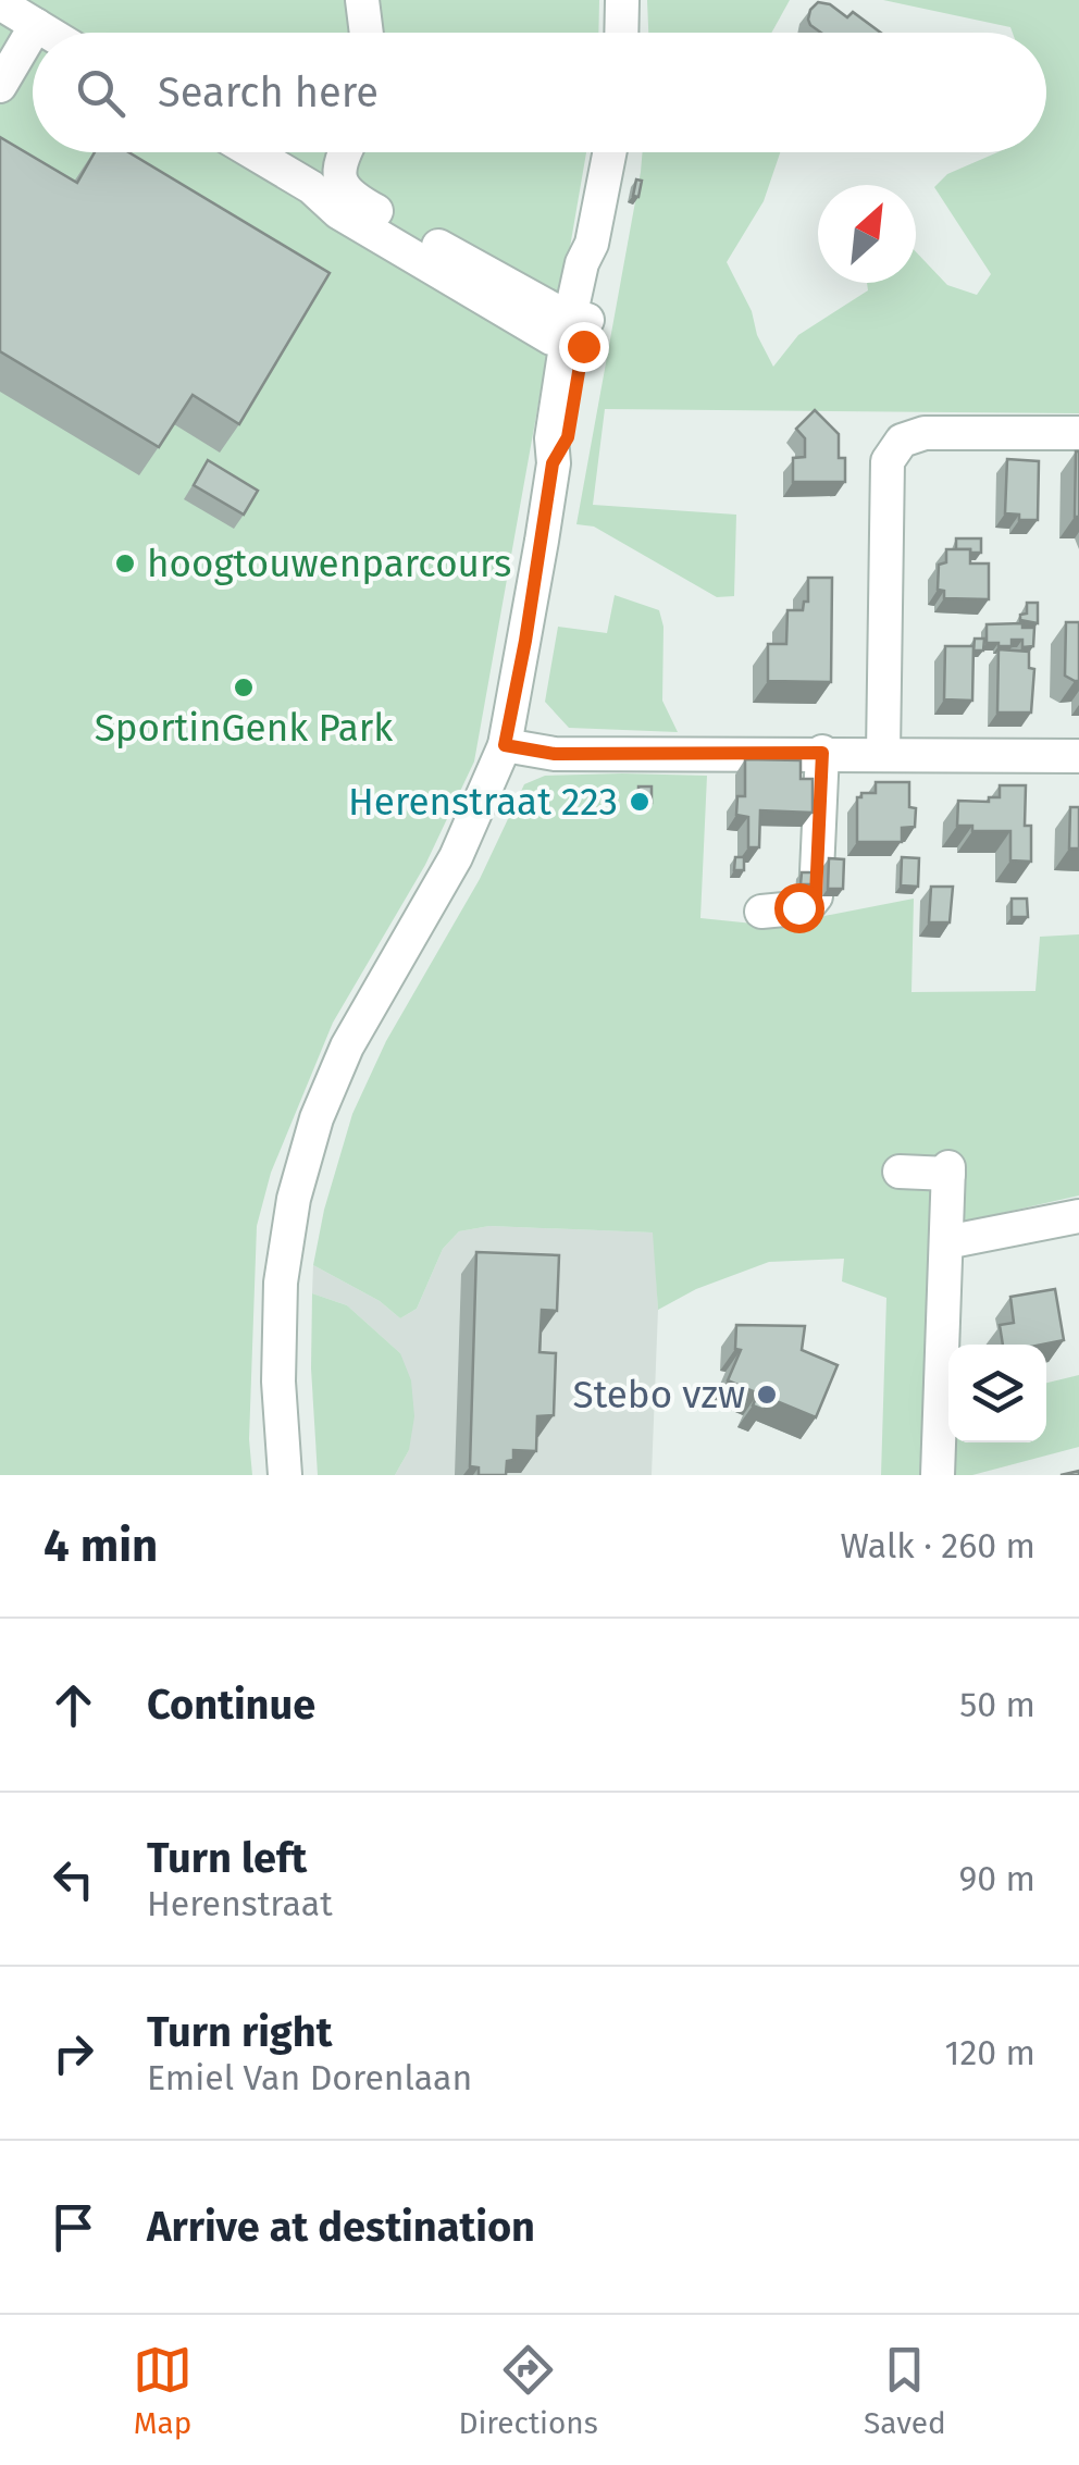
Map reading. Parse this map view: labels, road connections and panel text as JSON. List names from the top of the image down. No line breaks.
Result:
{"places":["hoogtouwenparcours","SportinGenk Park","Herenstraat 223","Stebo vzw"],"north":"top right","page":{"search":"Search here","heading":["4 min","Walk · 260 m"],"list":[["Continue","50 m"],["Turn left","Herenstraat","90 m"],["Turn right","Emiel Van Dorenlaan","120 m"],"Arrive at destination"],"nav":["Map","Directions","Saved"]}}
